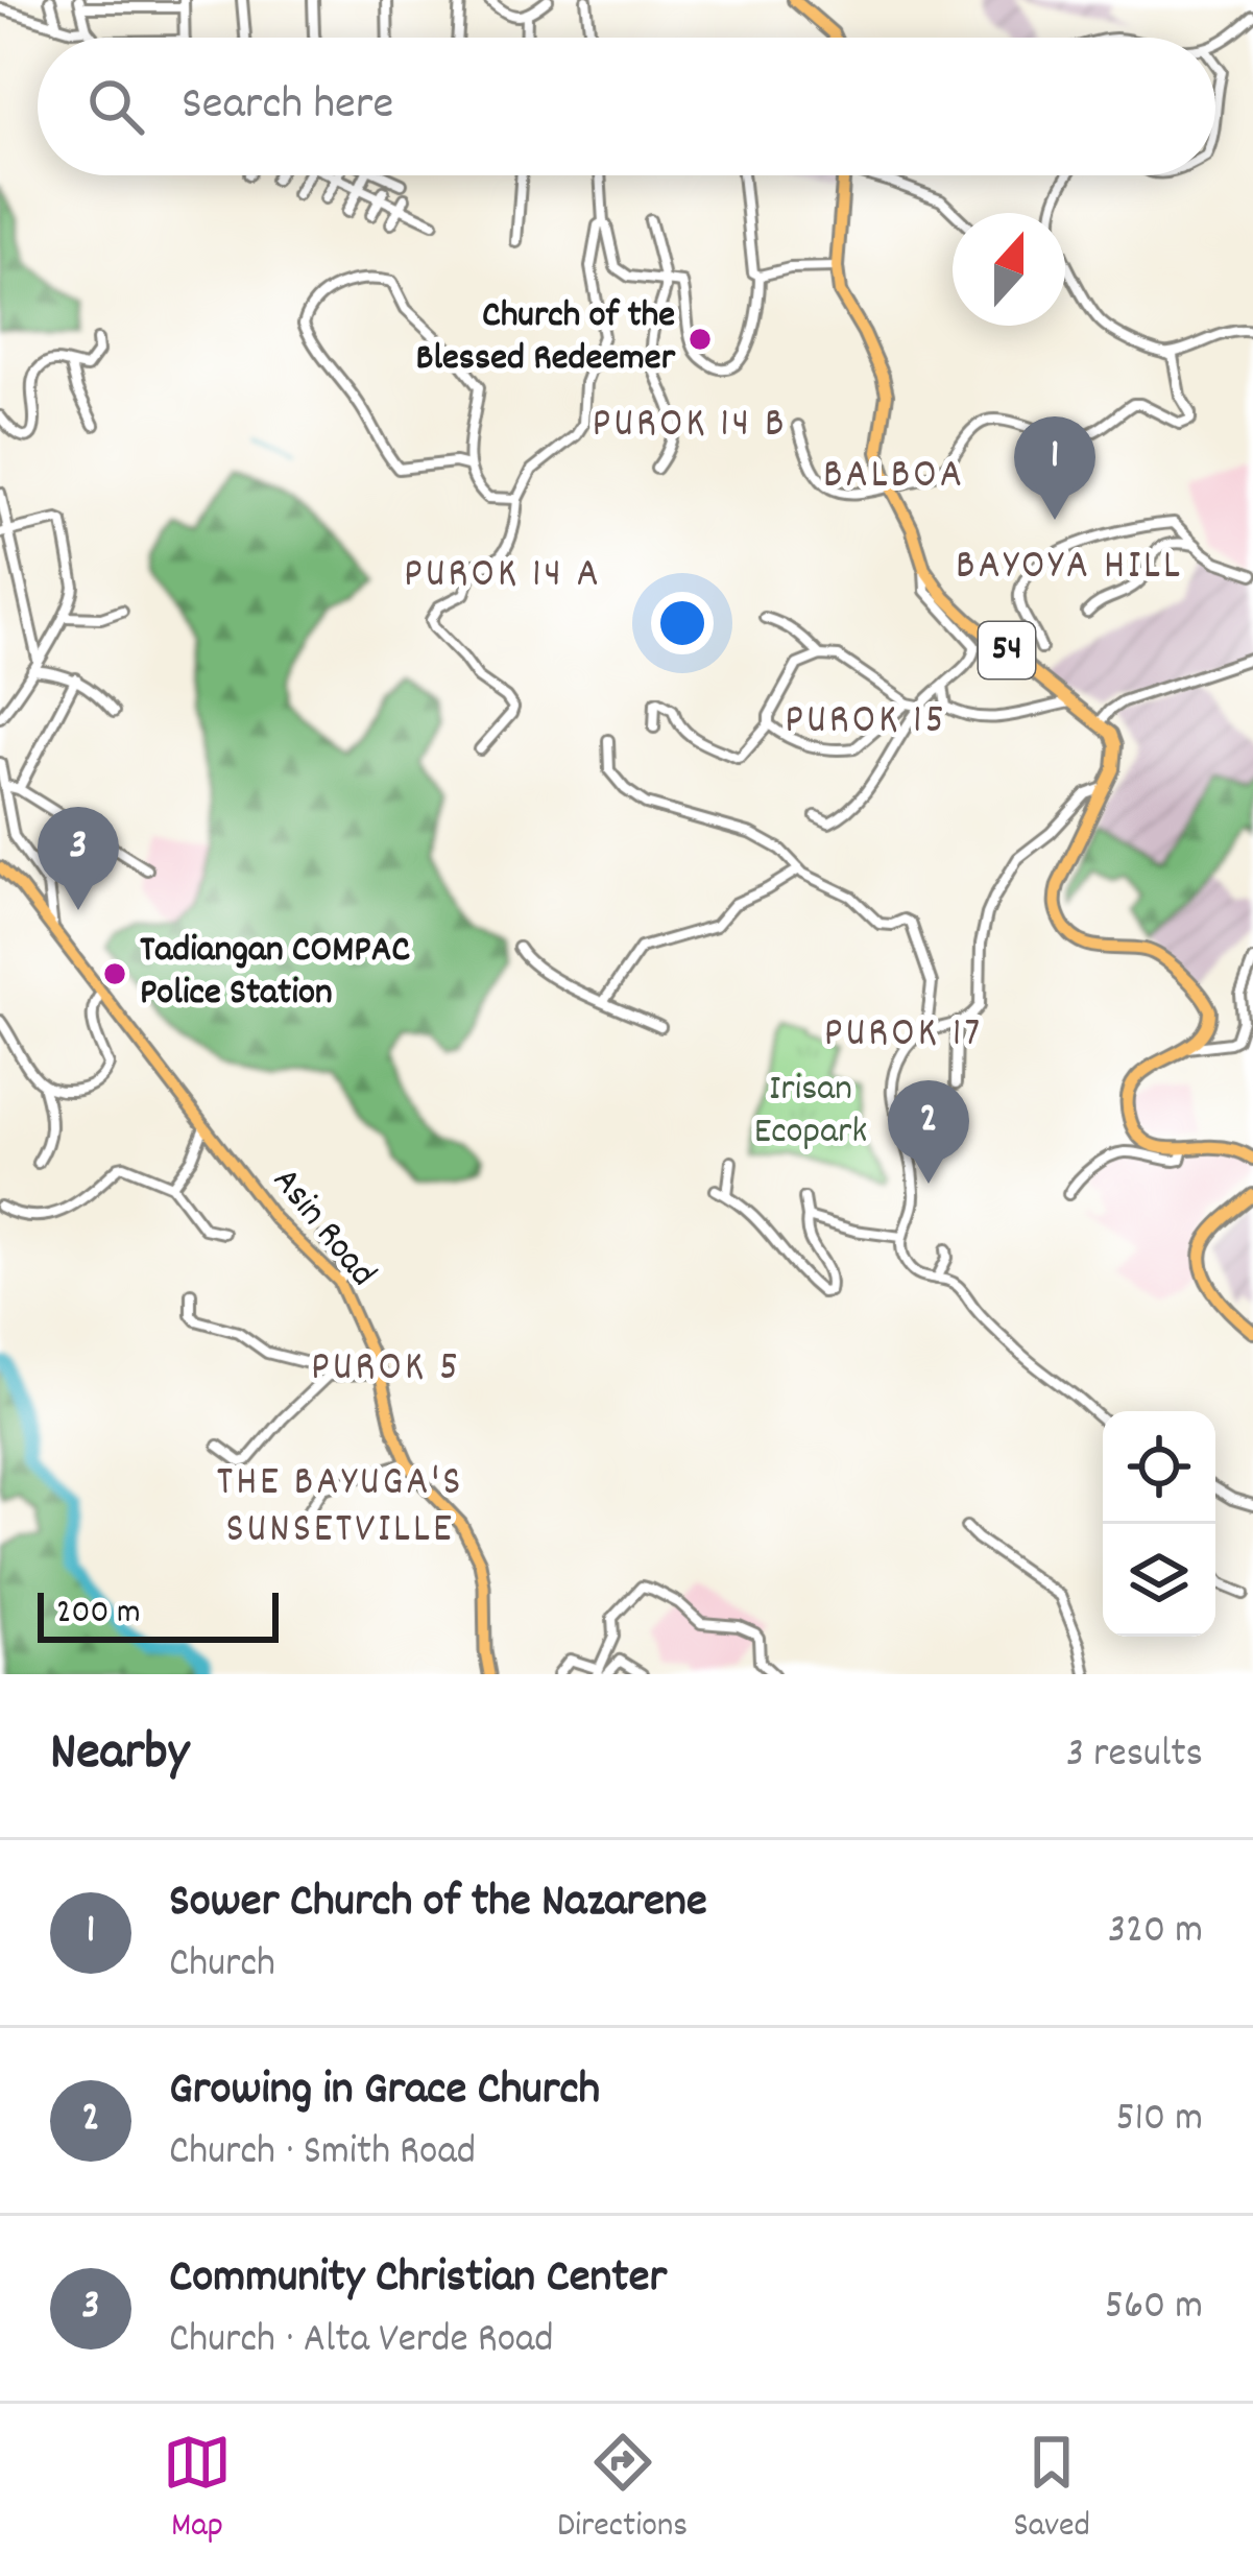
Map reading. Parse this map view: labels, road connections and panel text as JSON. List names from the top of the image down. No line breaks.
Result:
{"streets":{"highway":["54"],"main road":["Asin Road"]},"districts":["PUROK 14 B","BALBOA","BAYOYA HILL","PUROK 14 A","PUROK 15","PUROK 17","PUROK 5","THE BAYUGA'S SUNSETVILLE"],"parks":["Irisan Ecopark"],"places":["Church of the Blessed Redeemer","Tadiangan COMPAC Police Station"],"scale_bar":"200 m","north":"top","page":{"search":"Search here","pins":["1","3","2"],"scale":"200 m","heading":["Nearby","3 results"],"list":[{"mark":"1","name":"Sower Church of the Nazarene","note":"Church","value":"320 m"},{"mark":"2","name":"Growing in Grace Church","note":"Church · Smith Road","value":"510 m"},{"mark":"3","name":"Community Christian Center","note":"Church · Alta Verde Road","value":"560 m"}],"nav":["Map","Directions","Saved"]}}
